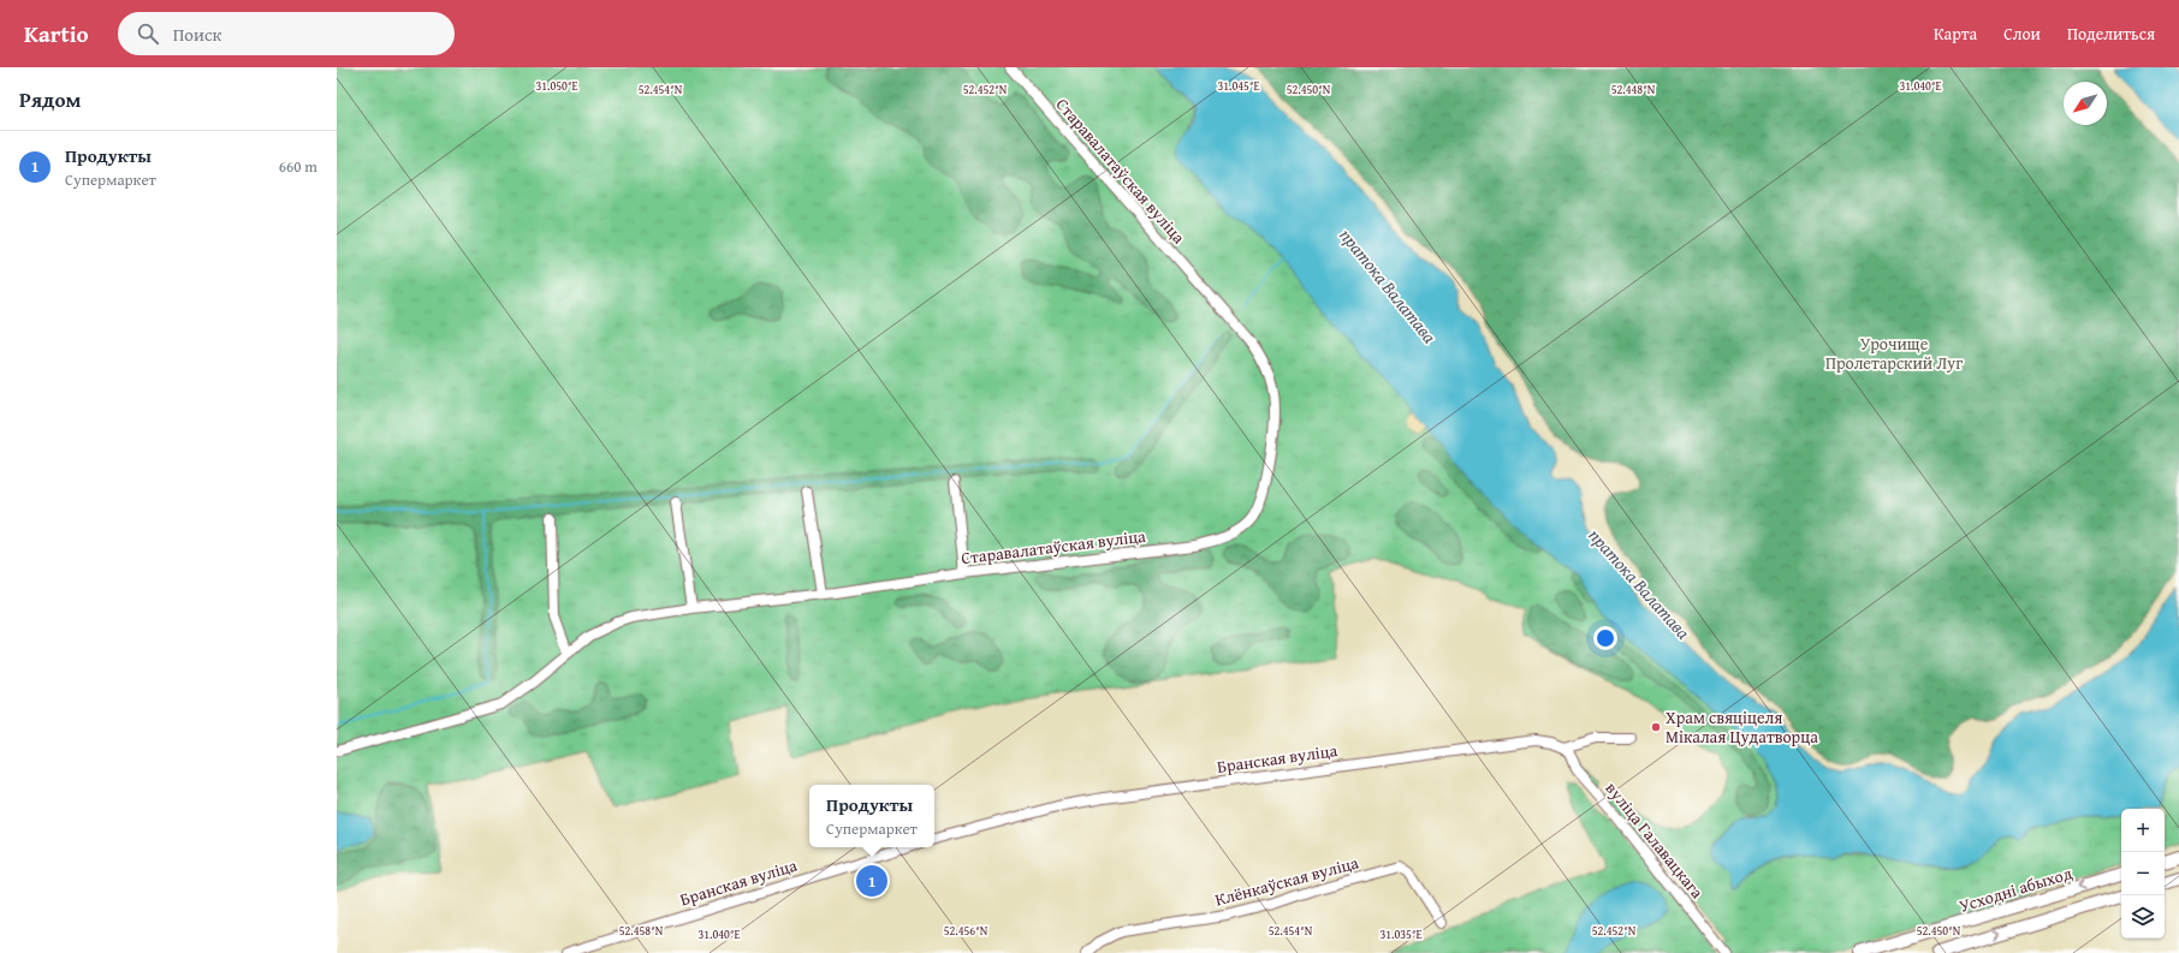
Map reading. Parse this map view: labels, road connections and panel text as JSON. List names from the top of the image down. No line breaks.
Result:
{"streets":{"main road":["Усходні абыход"],"street":["Старавалатаўская вуліца","Бранская вуліца","вуліца Галавацкага","Клёнкаўская вуліца"]},"crossings":[["Бранская вуліца","вуліца Галавацкага"]],"water":["пратока Валатава"],"parks":["Урочище Пролетарский Луг"],"places":["Храм свяціцеля Мікалая Цудатворца"],"north":"bottom left","page":{"header":"Kartio","search":"Поиск","nav":["Карта","Слои","Поделиться"],"heading":"Рядом","list":[{"mark":"1","name":"Продукты","note":"Супермаркет","value":"660 m"}],"popup":["Продукты","Супермаркет"],"map_buttons":["+","−"],"pins":"1"},"coordinates":["31.050°E","31.045°E","31.040°E","52.454°N","52.452°N","52.450°N","52.448°N","52.458°N","52.456°N","31.035°E"]}
